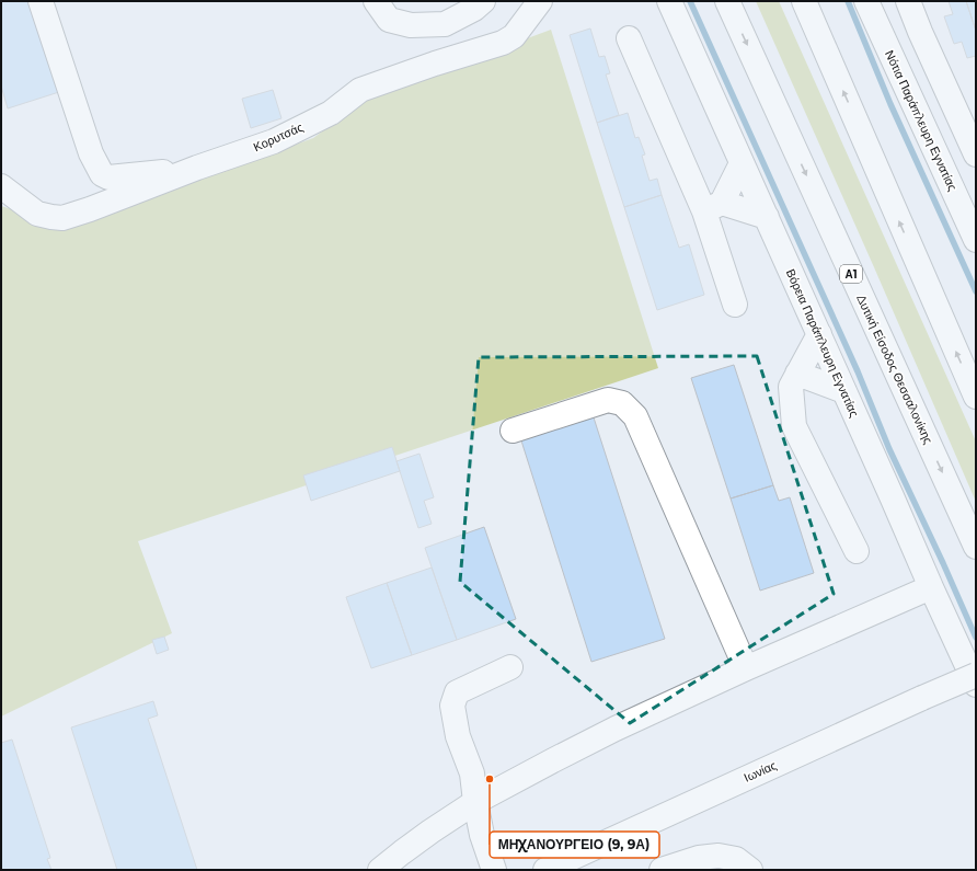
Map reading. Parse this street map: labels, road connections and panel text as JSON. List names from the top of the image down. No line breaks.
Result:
{"streets":{"main road":["Νότια Παράπλευρη Εγνατίας","Κορυτσάς","Α1","Βόρεια Παράπλευρη Εγνατίας","Δυτική Είσοδος Θεσσαλονίκης","Ιωνίας"]},"places":["ΜΗΧΑΝΟΥΡΓΕΙΟ (9, 9Α)"]}
